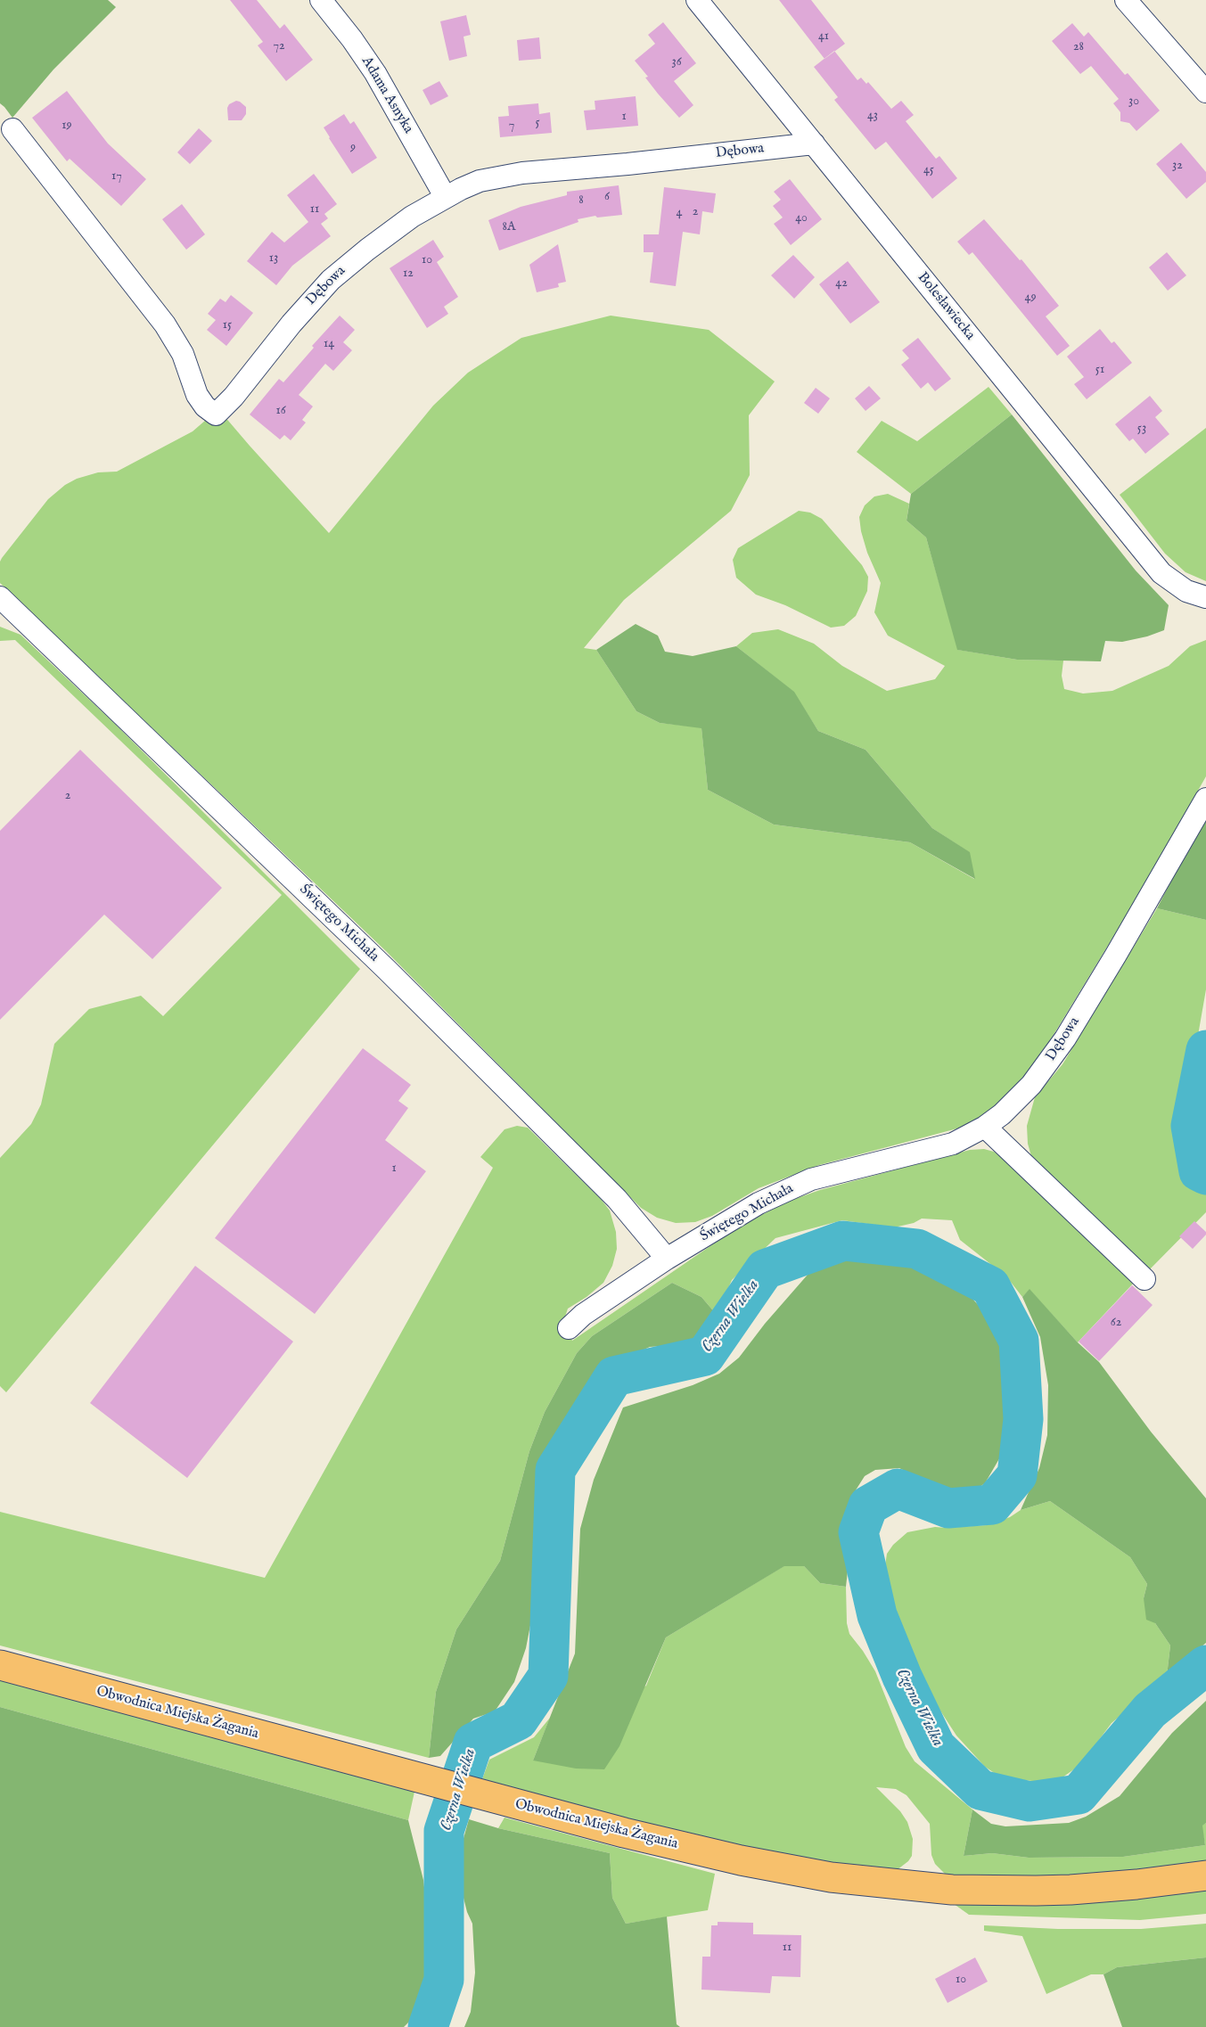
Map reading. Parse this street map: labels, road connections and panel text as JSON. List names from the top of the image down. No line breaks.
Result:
{"streets":{"main road":["Obwodnica Miejska Żagania"],"street":["Adama Asnyka","Dębowa","Bolesławiecka","Świętego Michała"]},"crossings":[["Adama Asnyka","Dębowa"],["Dębowa","Bolesławiecka"],["Dębowa","Świętego Michała"]],"water":["Czerna Wielka"],"house_numbers":["41","72","28","36","30","43","1","5","19","7","9","32","45","17","6","8","11","2","4","40","8A","13","10","12","42","49","15","14","51","16","53","2","1","62","11","10"]}
